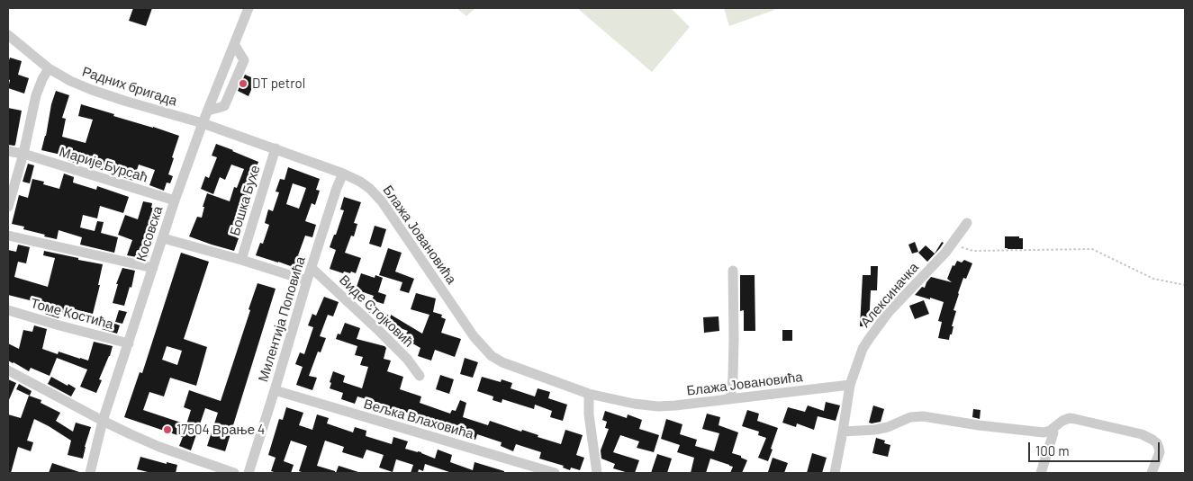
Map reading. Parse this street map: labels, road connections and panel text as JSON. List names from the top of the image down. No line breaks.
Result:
{"streets":{"street":["Радних бригада","Марије Бурсаћ","Бошка Бухе","Косовска","Блажа Јовановића","Алексиначка","Виде Стојковић","Томе Костића","Милентија Поповића","Вељка Влаховића"]},"crossings":[["Радних бригада","Косовска"],["Радних бригада","Блажа Јовановића"],["Марије Бурсаћ","Косовска"],["Бошка Бухе","Блажа Јовановића"],["Косовска","Блажа Јовановића"],["Косовска","Томе Костића"],["Блажа Јовановића","Алексиначка"],["Блажа Јовановића","Милентија Поповића"],["Виде Стојковић","Милентија Поповића"],["Милентија Поповића","Вељка Влаховића"]],"places":["DT petrol","17504 Врање 4"],"scale_bar":"100 m"}
